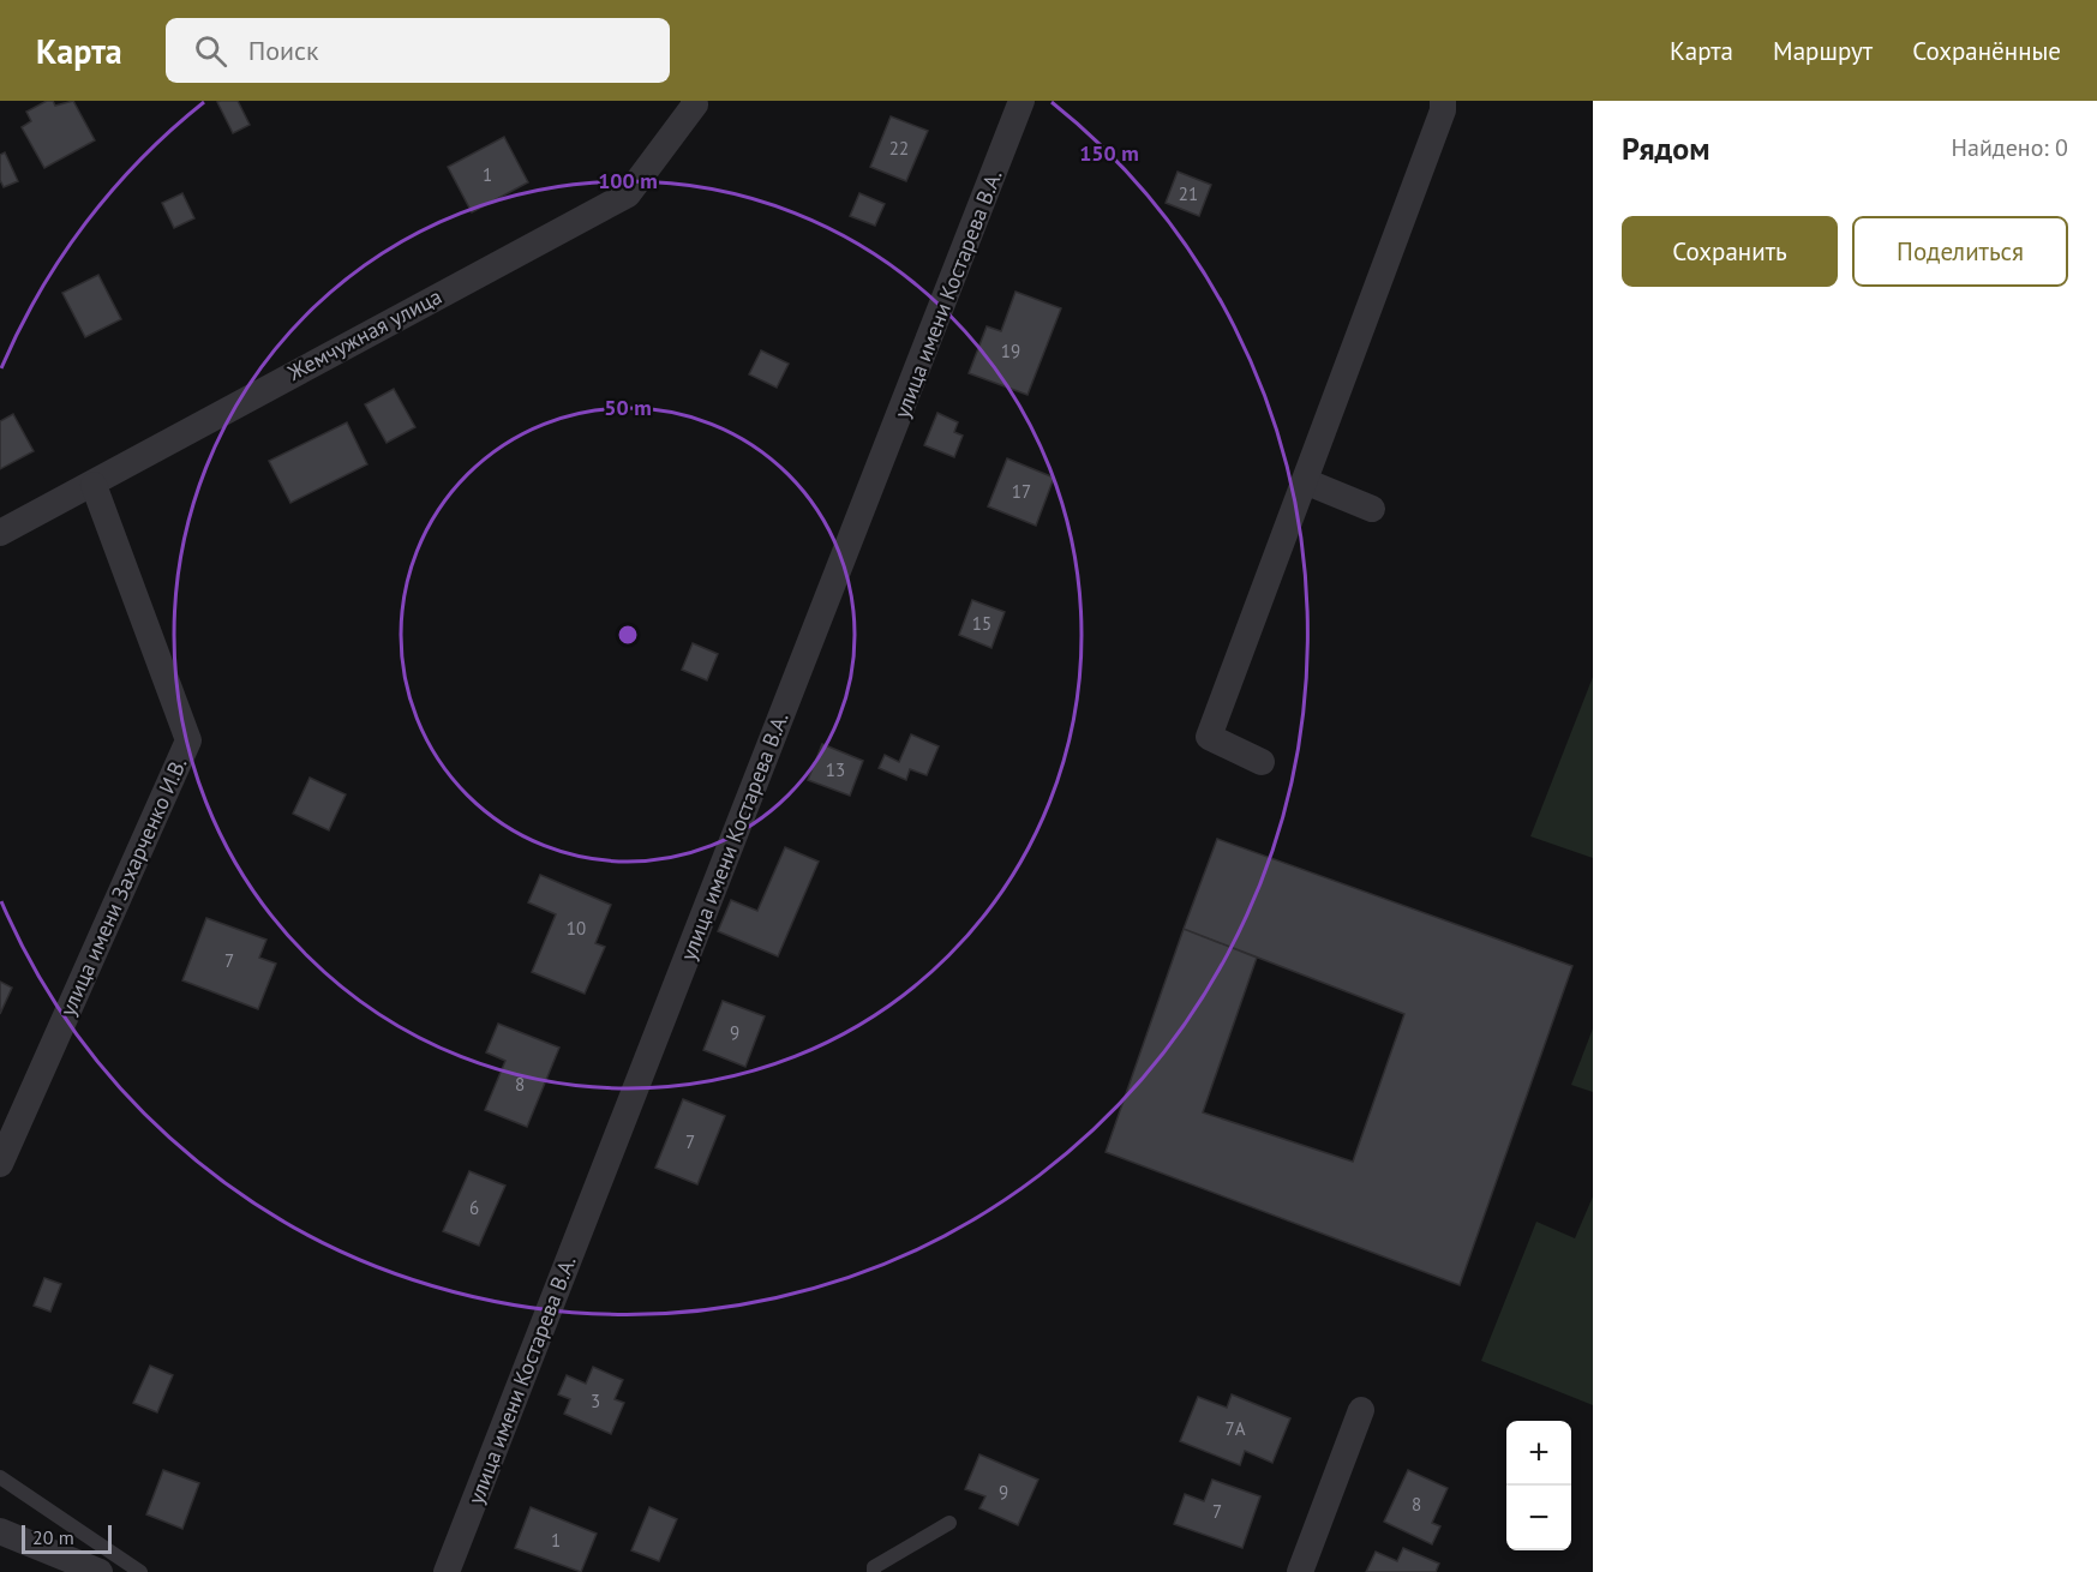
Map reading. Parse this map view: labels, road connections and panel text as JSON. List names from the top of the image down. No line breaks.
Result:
{"streets":{"street":["улица имени Костарева В.А.","Жемчужная улица","улица имени Захарченко И.В."]},"crossings":[["Жемчужная улица","улица имени Захарченко И.В."]],"house_numbers":["22","1","21","19","17","15","13","10","7","9","8","7","6","3","7А","9","8","7","1"],"scale_bar":"20 m","page":{"header":"Карта","search":"Поиск","nav":["Карта","Маршрут","Сохранённые"],"heading":["Рядом","Найдено: 0"],"buttons":["Сохранить","Поделиться"],"map_buttons":["+","−"],"scale":"20 m"},"rings":["150 m","100 m","50 m"]}
